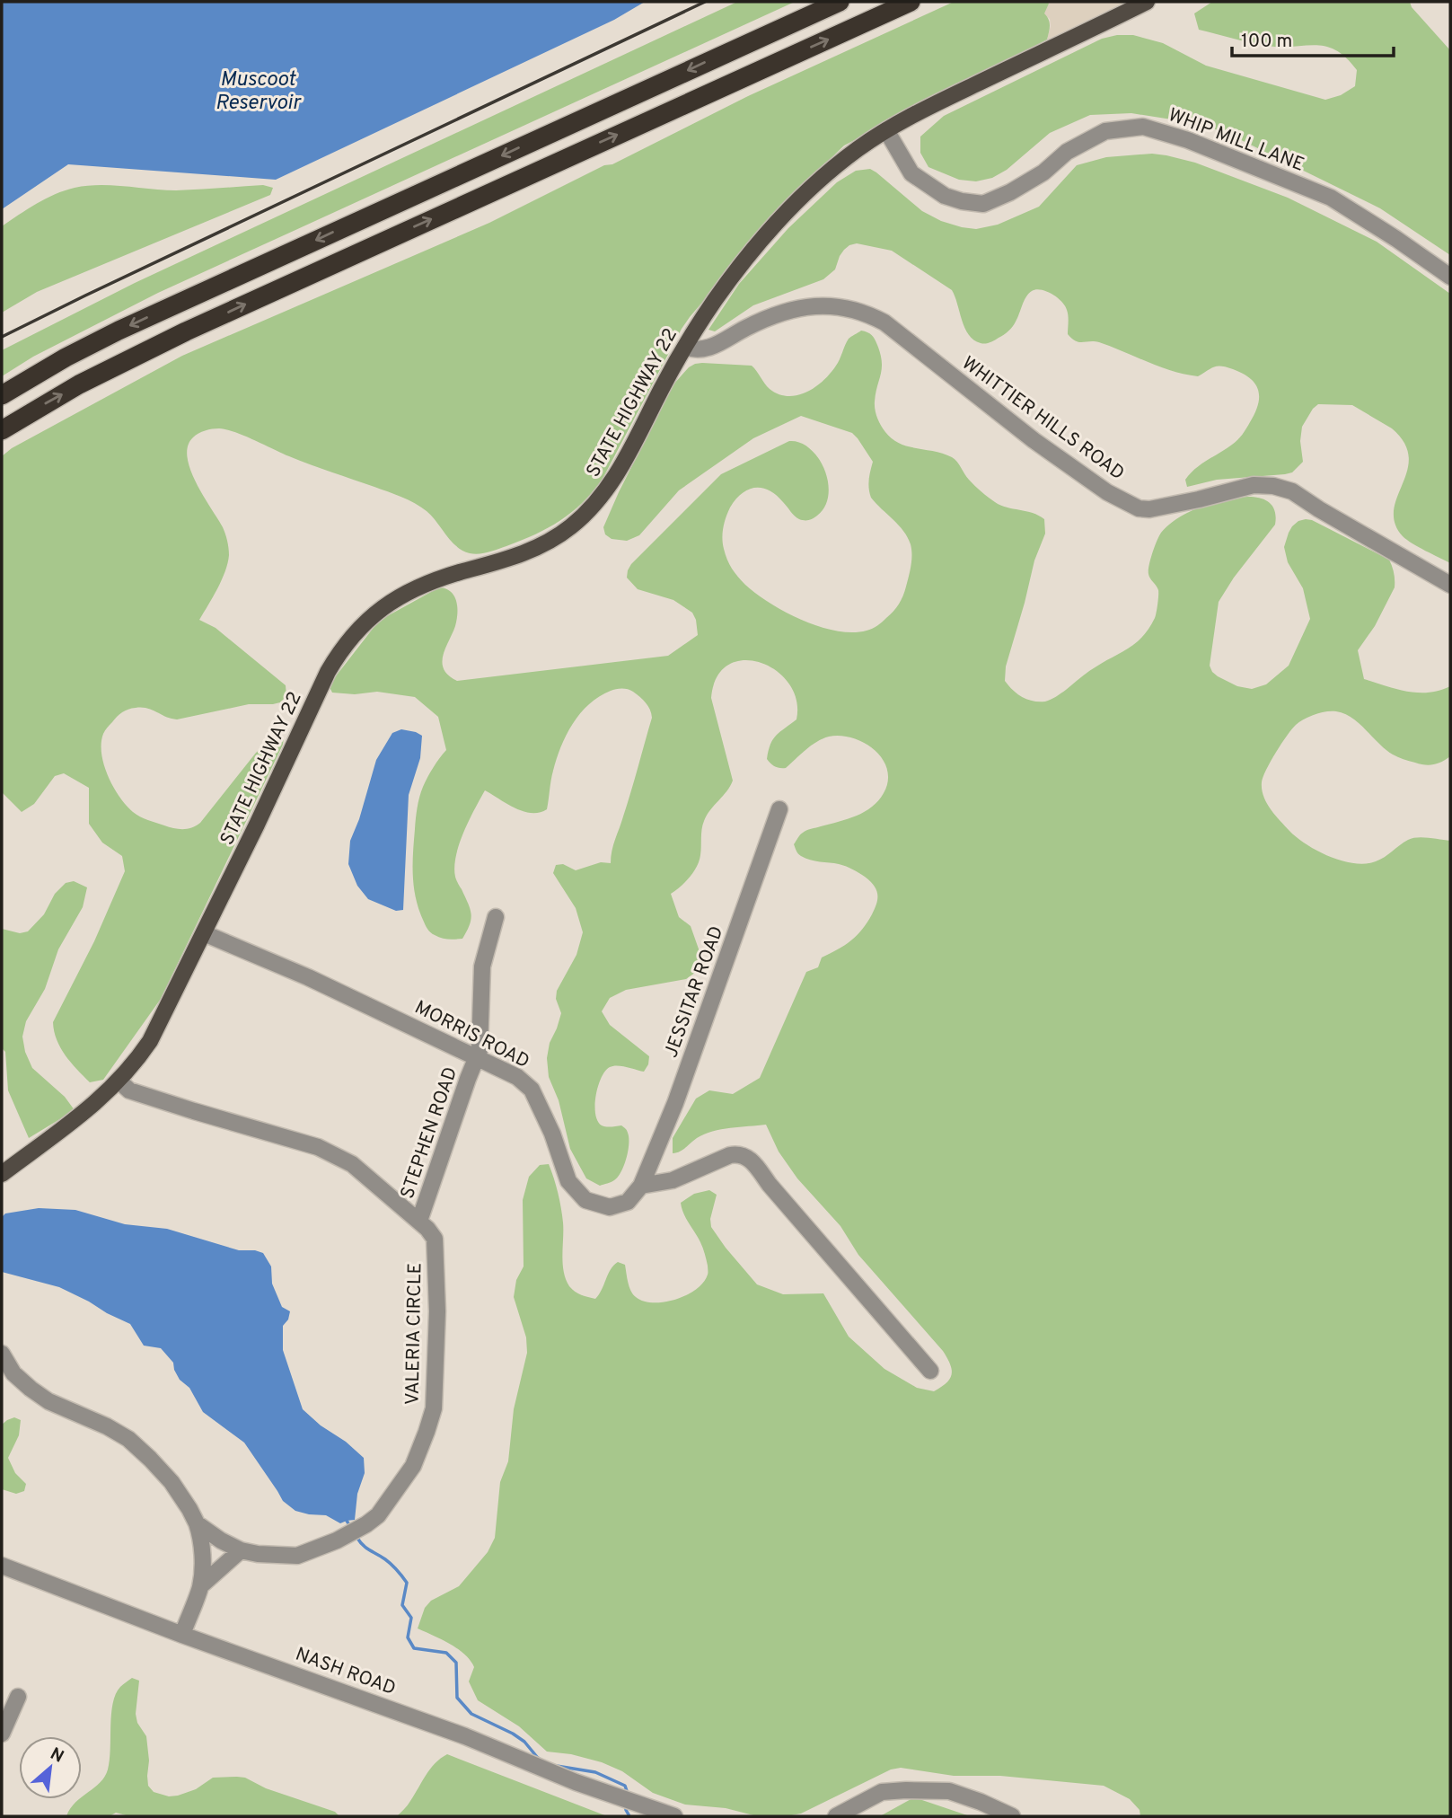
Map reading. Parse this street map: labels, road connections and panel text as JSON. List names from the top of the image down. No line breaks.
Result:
{"streets":{"main road":["STATE HIGHWAY 22"],"street":["WHIP MILL LANE","WHITTIER HILLS ROAD","JESSITAR ROAD","MORRIS ROAD","STEPHEN ROAD","VALERIA CIRCLE","NASH ROAD"]},"crossings":[["WHIP MILL LANE","STATE HIGHWAY 22"],["STATE HIGHWAY 22","WHITTIER HILLS ROAD"],["STATE HIGHWAY 22","MORRIS ROAD"],["STATE HIGHWAY 22","VALERIA CIRCLE"],["JESSITAR ROAD","MORRIS ROAD"],["MORRIS ROAD","STEPHEN ROAD"],["STEPHEN ROAD","VALERIA CIRCLE"],["VALERIA CIRCLE","NASH ROAD"]],"water":["Muscoot Reservoir"],"scale_bar":"100 m","north":"top right"}
